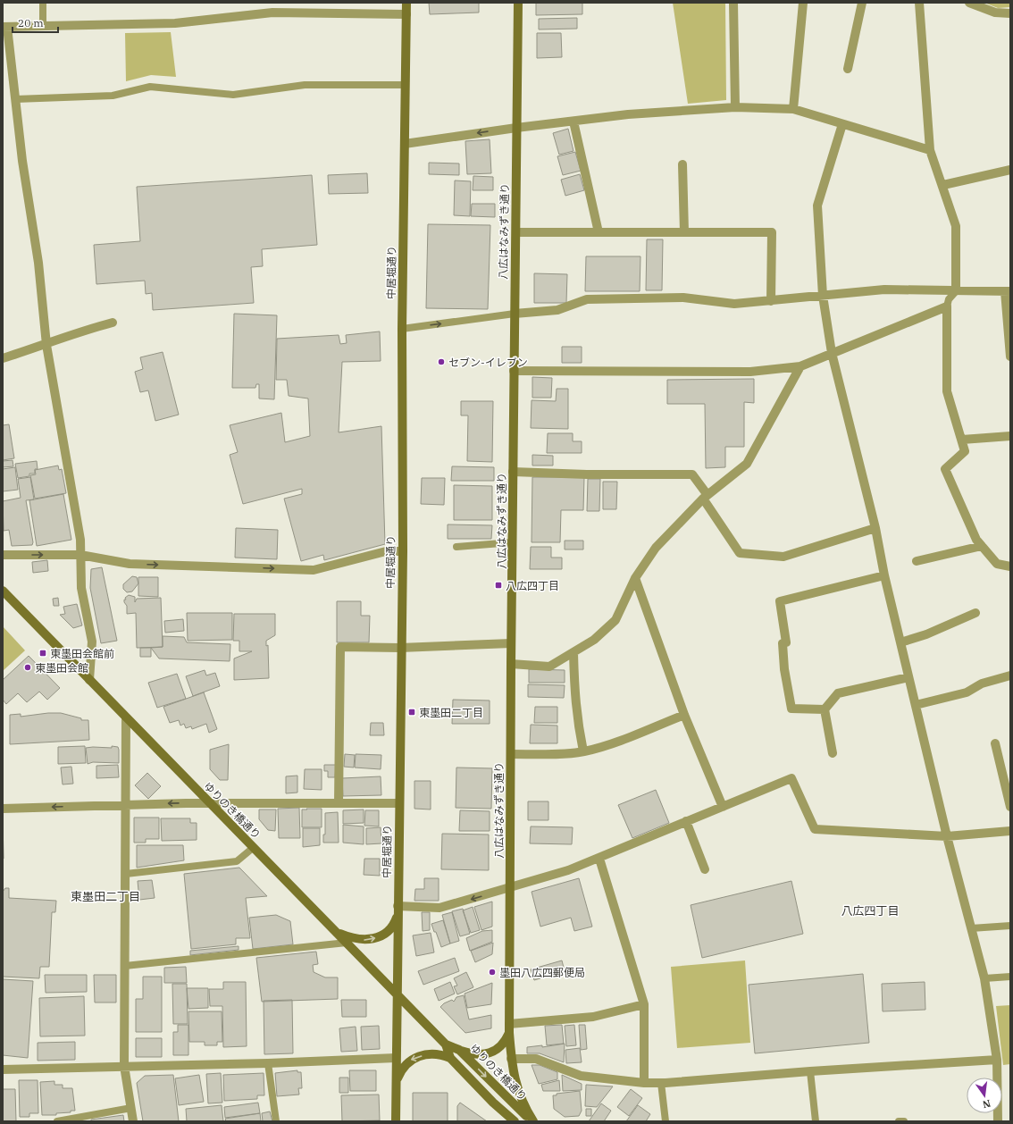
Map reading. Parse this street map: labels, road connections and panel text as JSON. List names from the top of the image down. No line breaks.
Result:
{"streets":{"street":["八広はなみずき通り","中居堀通り","ゆりのき橋通り"]},"crossings":[["八広はなみずき通り","ゆりのき橋通り"],["中居堀通り","ゆりのき橋通り"]],"districts":["東墨田二丁目","八広四丁目"],"places":{"other":["セブン-イレブン","東墨田会館","墨田八広四郵便局"],"transit":["八広四丁目","東墨田会館前","東墨田二丁目"]},"scale_bar":"20 m","north":"bottom"}
